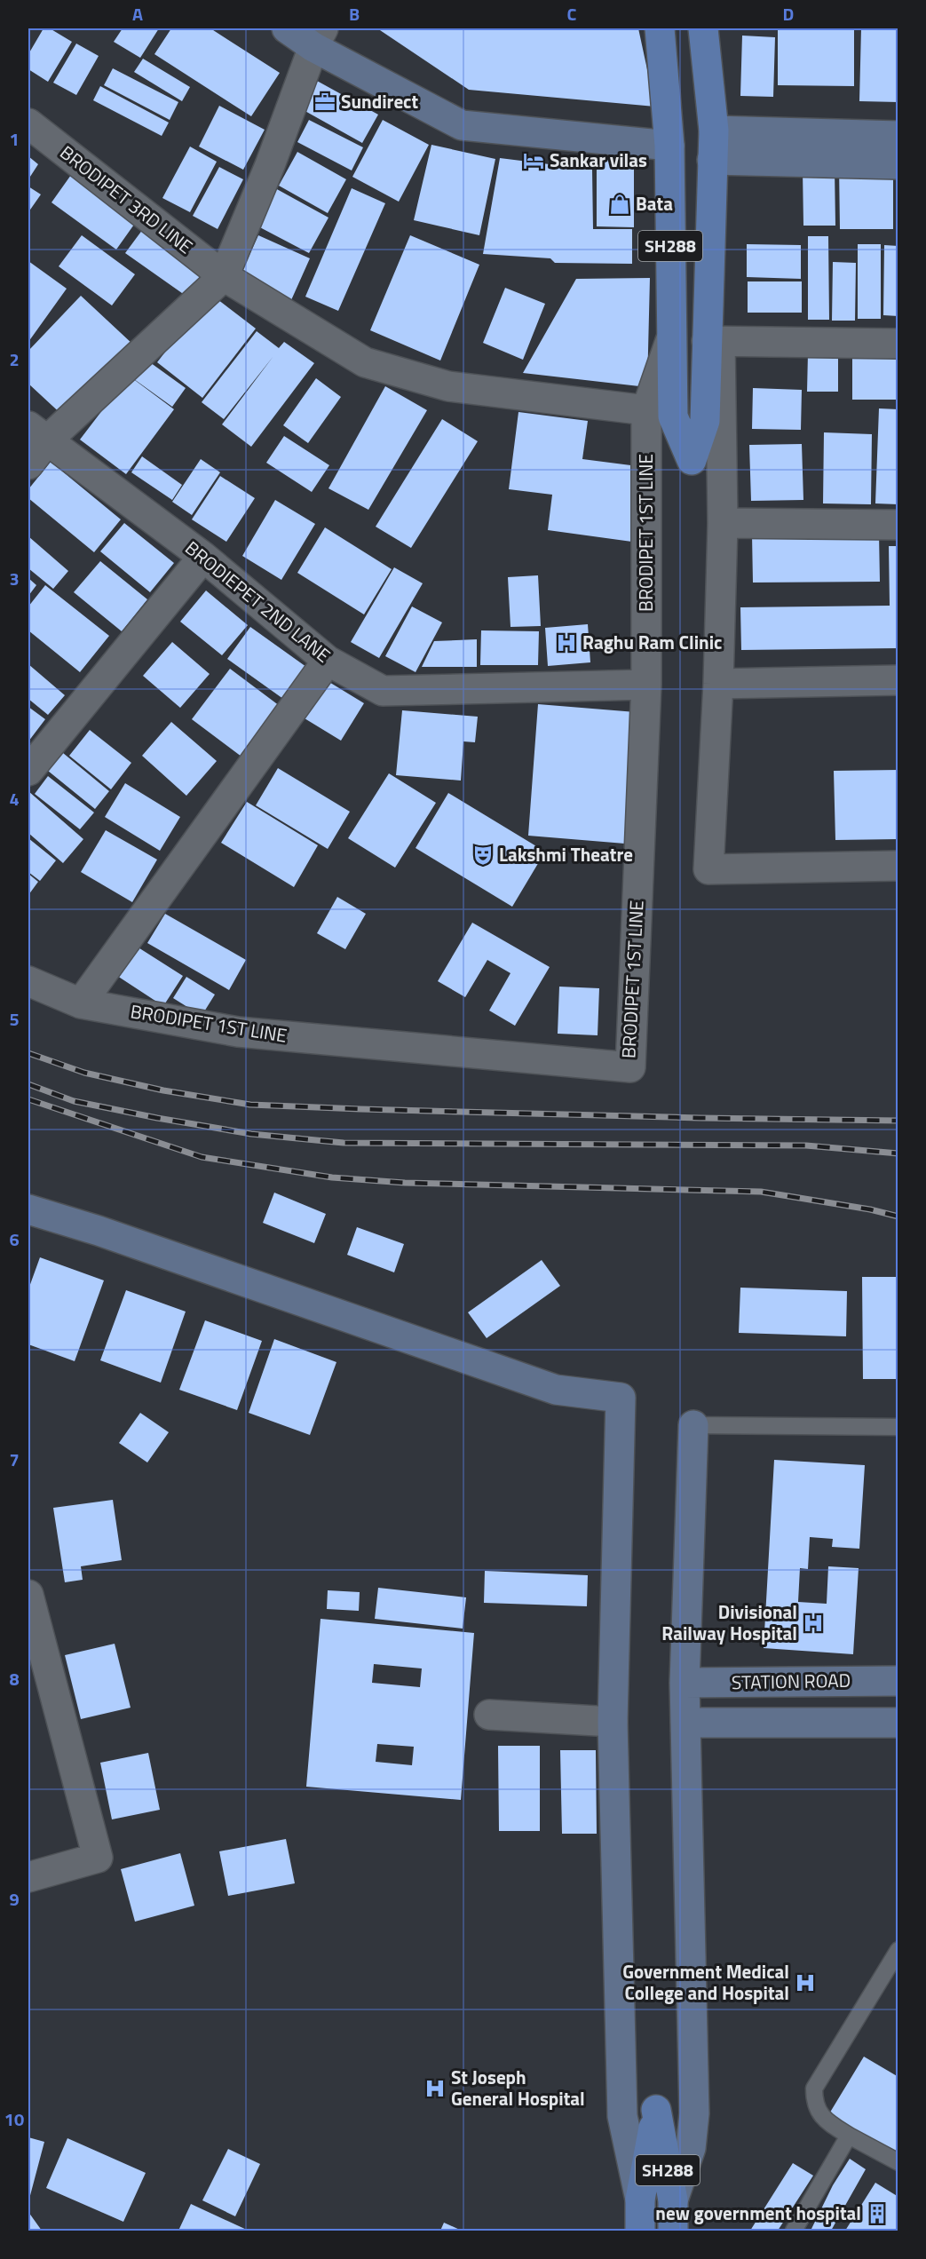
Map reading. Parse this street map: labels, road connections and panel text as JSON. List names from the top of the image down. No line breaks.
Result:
{"streets":{"main road":["SH288"],"street":["BRODIPET 3RD LINE","BRODIPET 1ST LINE","BRODIEPET 2ND LANE","STATION ROAD"]},"crossings":[["BRODIPET 3RD LINE","BRODIPET 1ST LINE"],["SH288","BRODIPET 1ST LINE"],["BRODIPET 1ST LINE","BRODIEPET 2ND LANE"]],"places":{"office":["Sundirect"],"hotel":["Sankar vilas"],"shop":["Bata"],"hospital":["Raghu Ram Clinic","Divisional Railway Hospital","Government Medical College and Hospital","St Joseph General Hospital"],"theatre":["Lakshmi Theatre"],"building":["new government hospital"]},"grid":{"columns":["A","B","C","D"],"rows":["1","2","3","4","5","6","7","8","9","10"]}}
